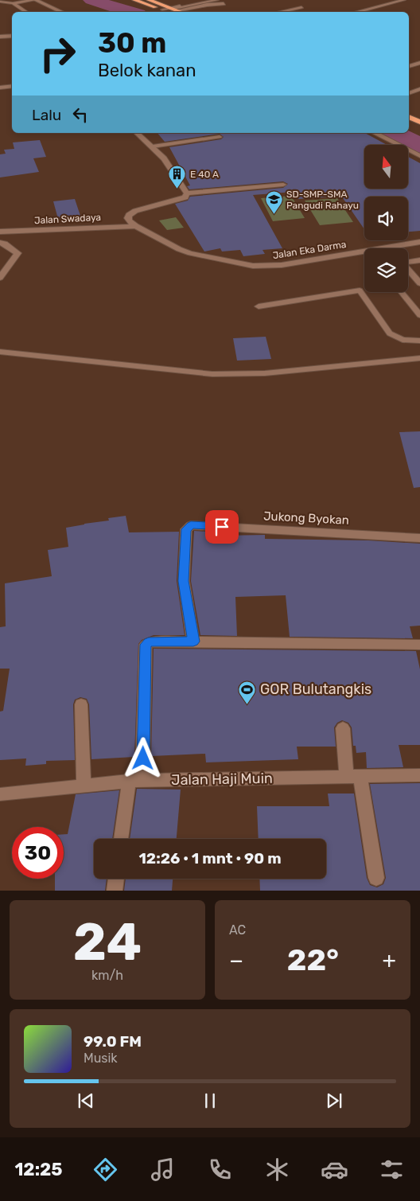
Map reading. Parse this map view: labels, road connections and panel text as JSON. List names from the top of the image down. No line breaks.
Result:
{"streets":{"street":["Jalan Swadaya","Jalan Eka Darma","Jukong Byokan","Jalan Haji Muin"]},"crossings":[["Jalan Swadaya","Jalan Eka Darma"]],"places":{"building":["E 40 A"],"school or university":["SD-SMP-SMA Pangudi Rahayu"],"sports":["GOR Bulutangkis"]},"north":"top","page":{"turn":["30 m","Belok kanan"],"then":"Lalu","limit":"30","trip":"12:26 · 1 mnt · 90 m","tile":[["24","km/h"],"AC"],"heat":["−","22°","+"],"song":["99.0 FM","Musik"],"tabs":"12:25"}}
